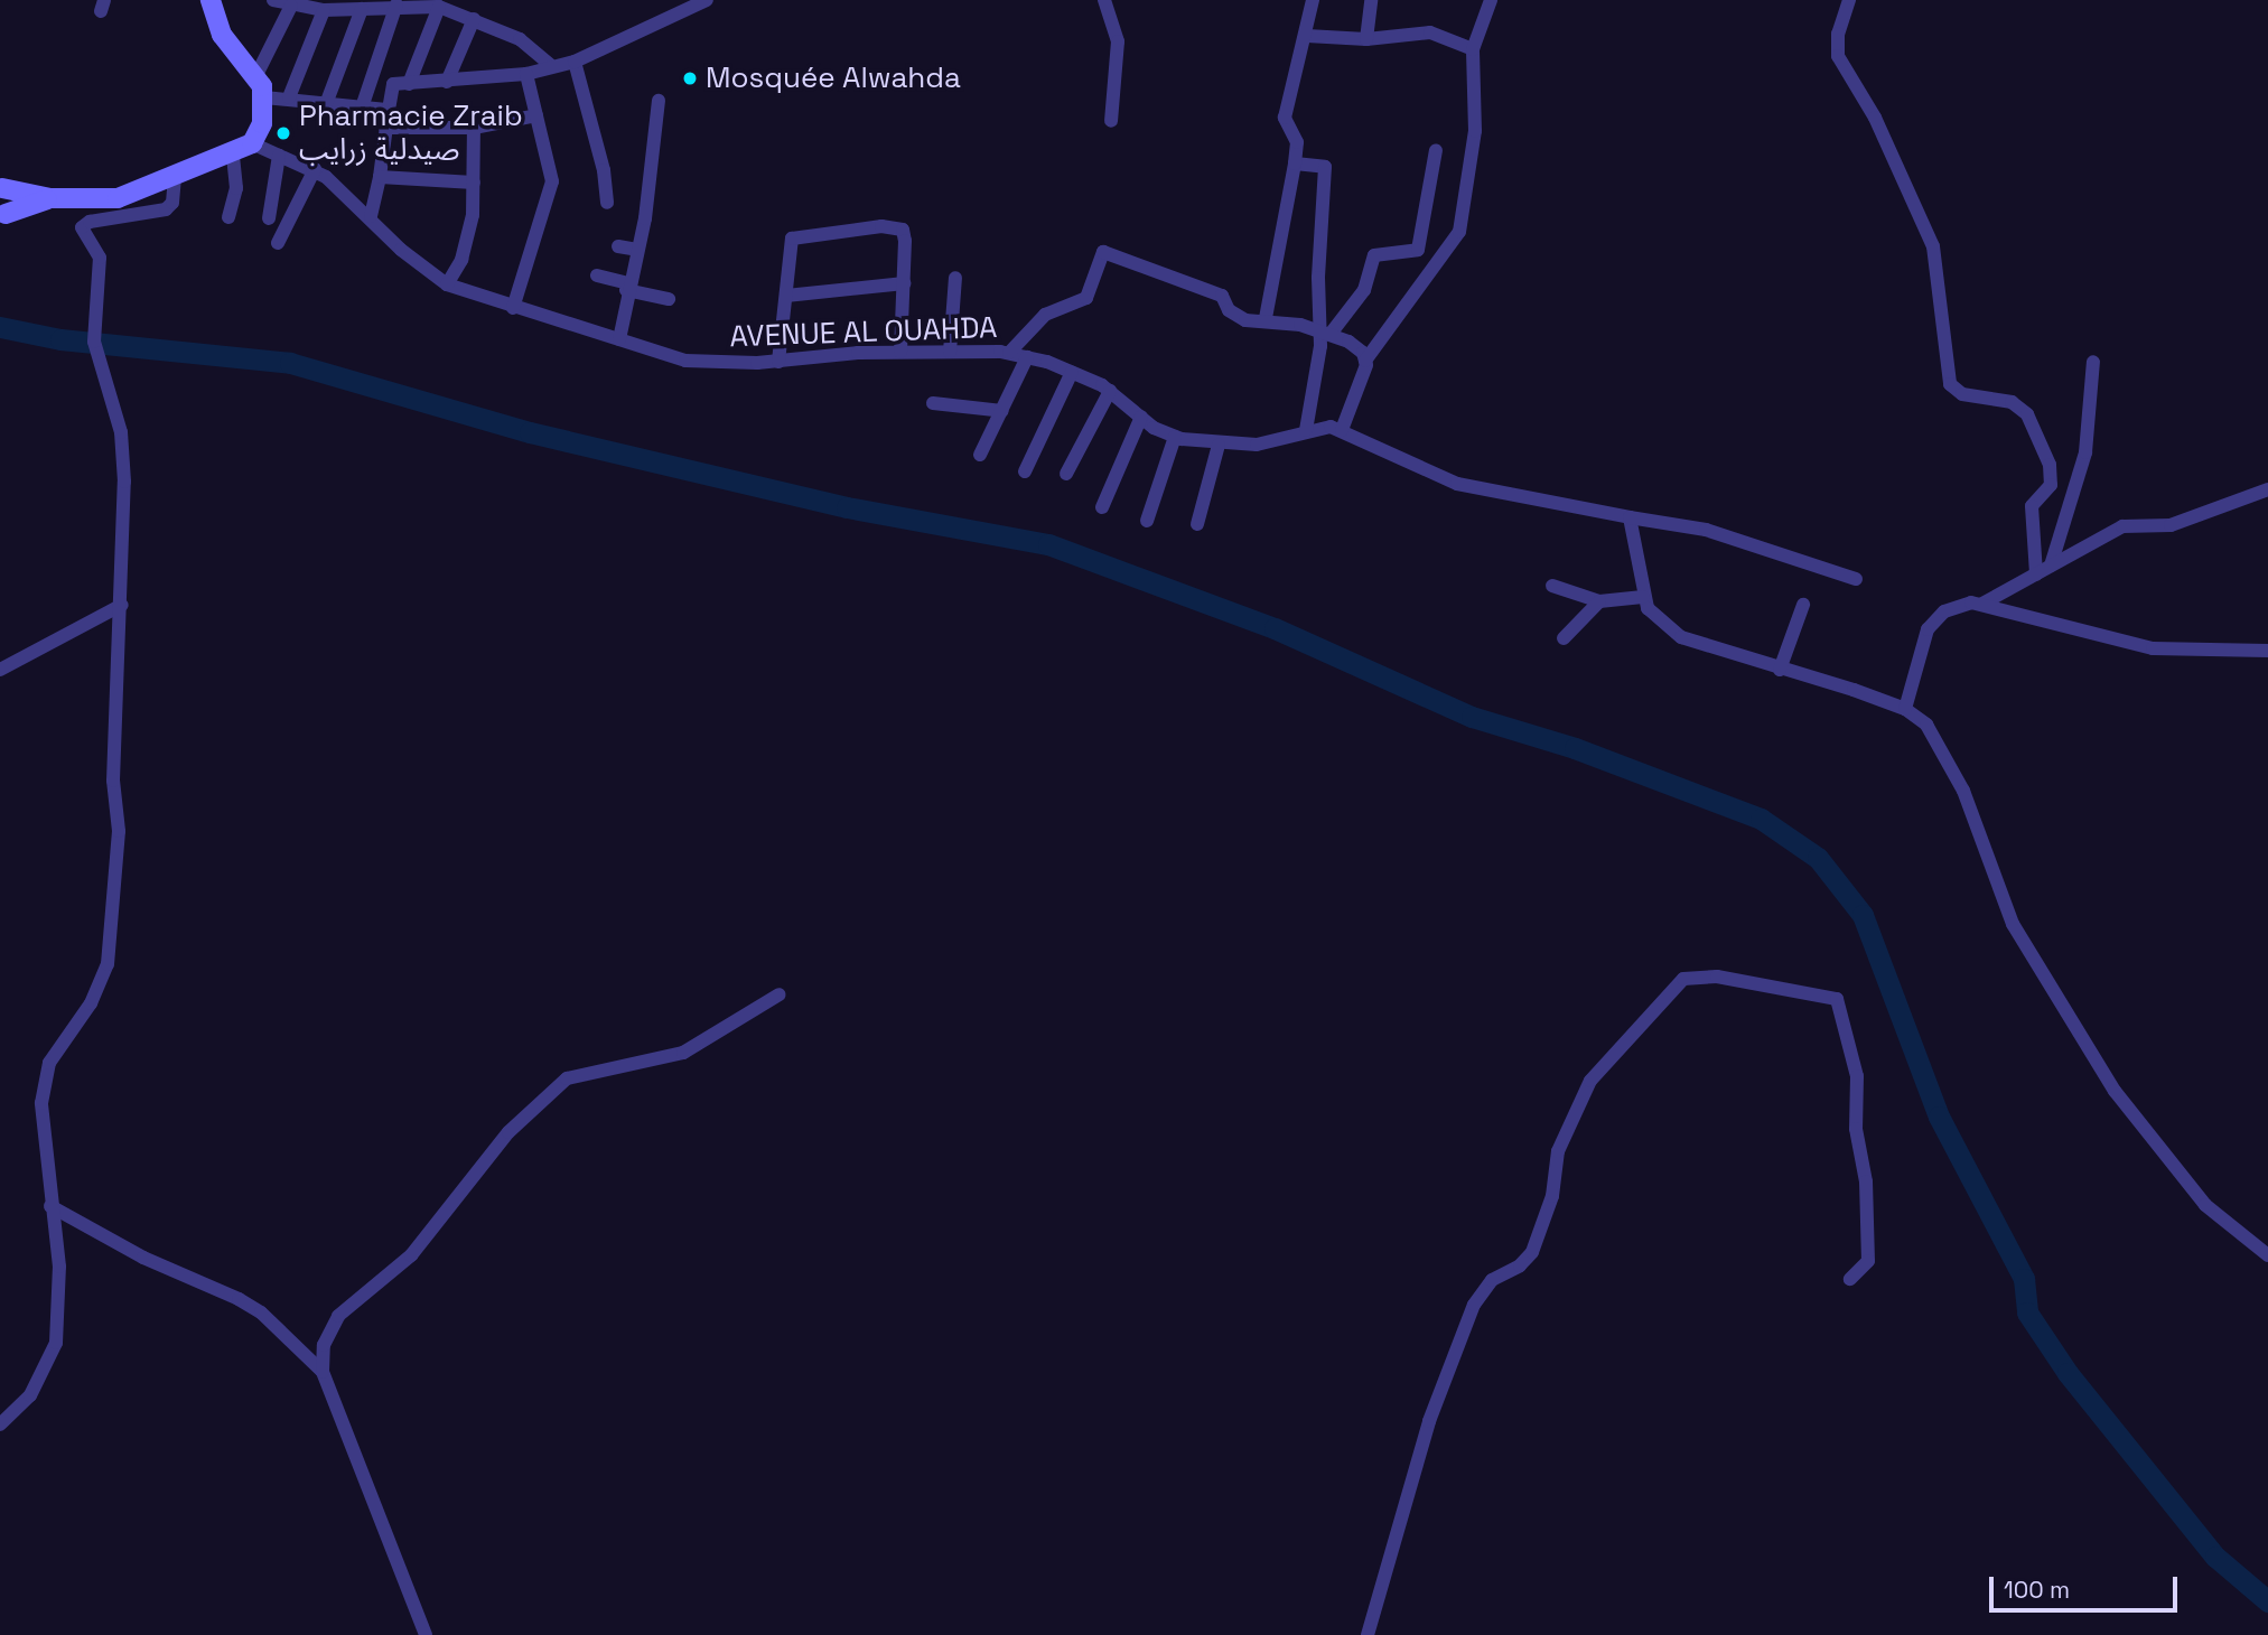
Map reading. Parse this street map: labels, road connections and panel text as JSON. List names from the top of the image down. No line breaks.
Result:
{"streets":{"street":["AVENUE AL OUAHDA"]},"places":["Mosquée Alwahda","Pharmacie Zraib صيدلية زرايب"],"scale_bar":"100 m"}
